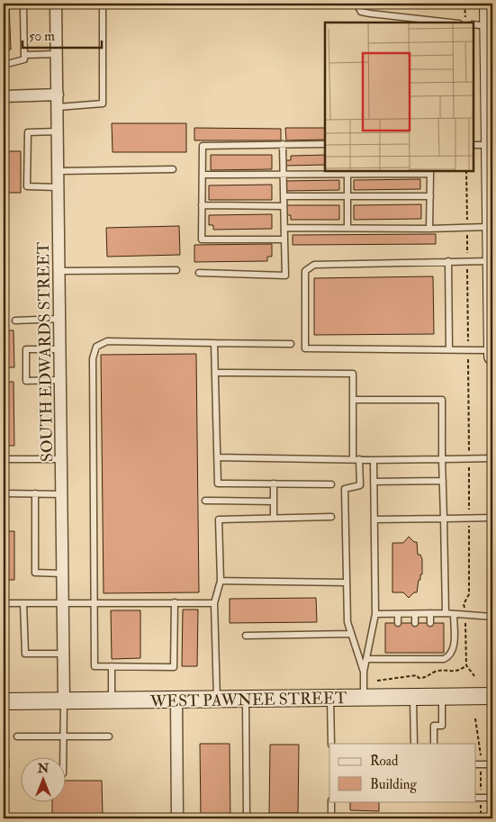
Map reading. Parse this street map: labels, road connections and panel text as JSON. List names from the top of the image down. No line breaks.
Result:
{"streets":{"main road":["WEST PAWNEE STREET"],"street":["SOUTH EDWARDS STREET"]},"crossings":[["SOUTH EDWARDS STREET","WEST PAWNEE STREET"]],"legend":["Road","Building"],"scale_bar":"50 m","north":"top"}
